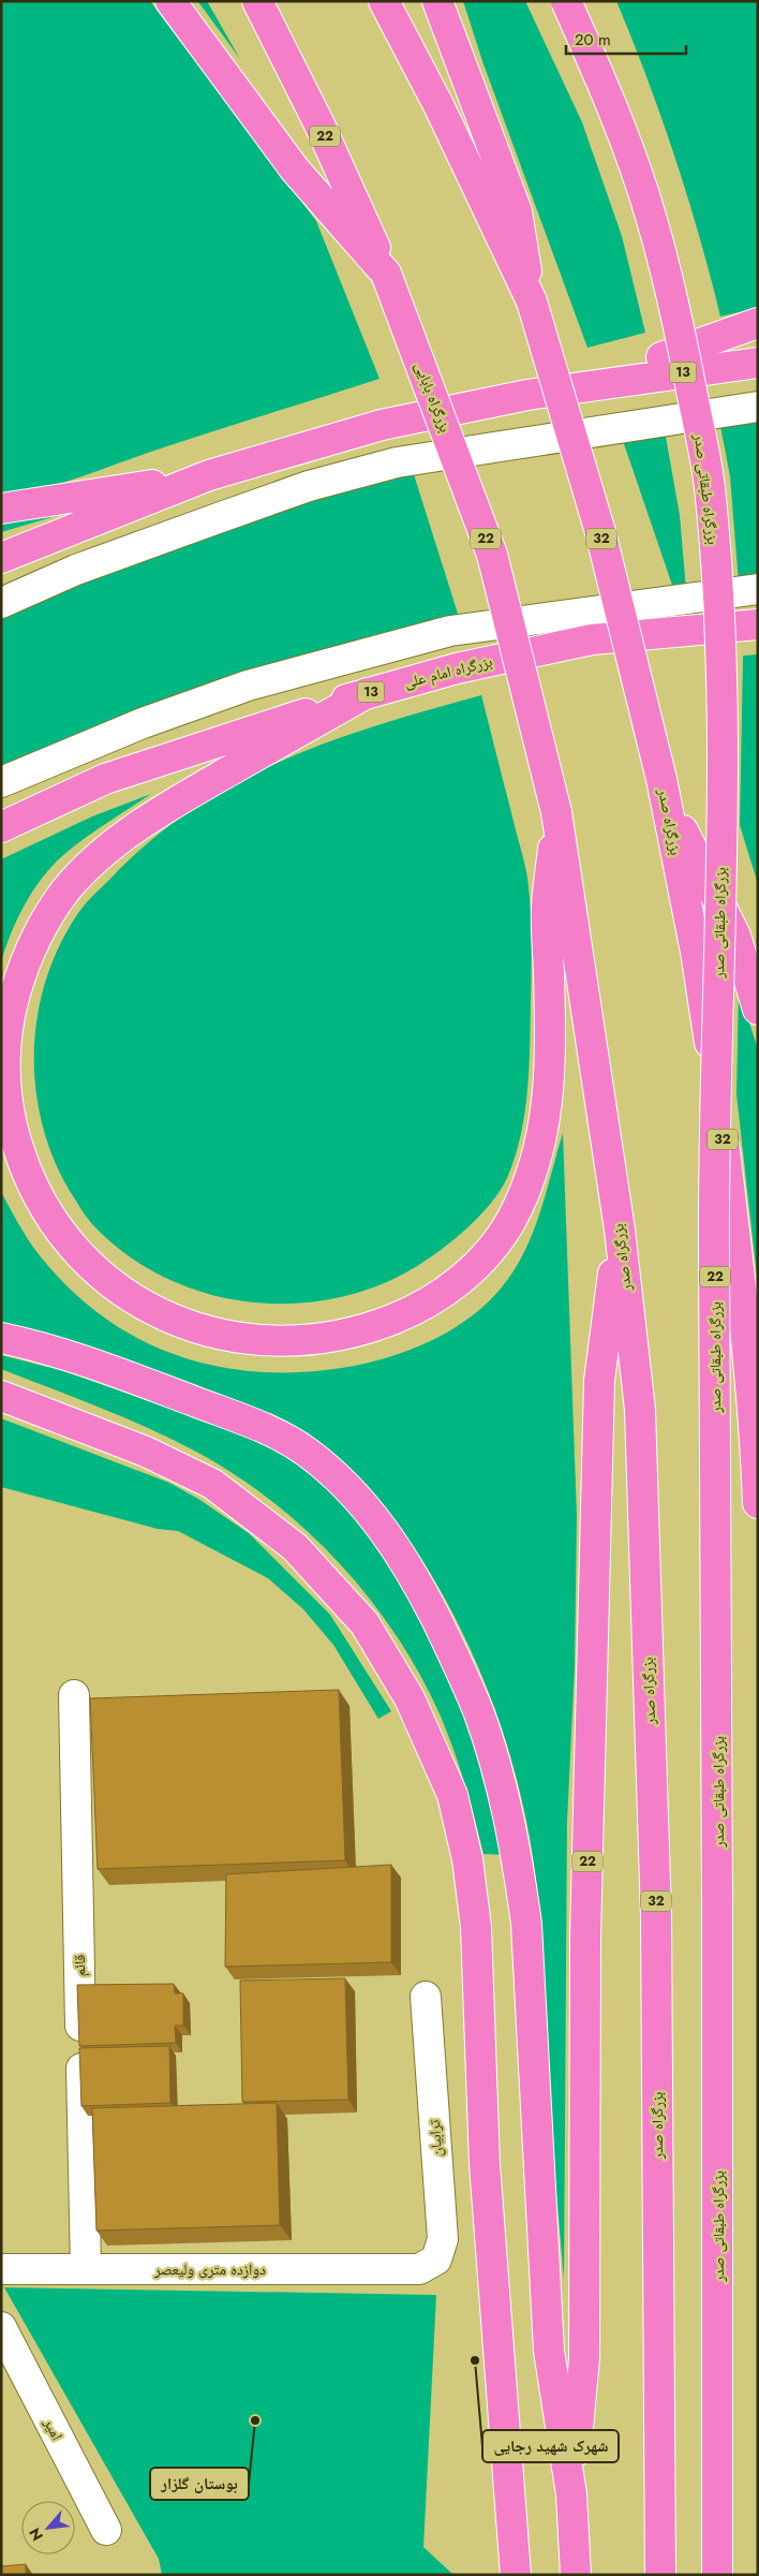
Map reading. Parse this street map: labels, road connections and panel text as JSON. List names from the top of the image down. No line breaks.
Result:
{"streets":{"highway":["22","13","بزرگراه بابایی","بزرگراه طبقاتی صدر","32","بزرگراه امام علی","بزرگراه صدر"],"street":["قائم","ترابیان","دوازده متری ولیعصر","امیر"]},"crossings":[["22","بزرگراه صدر"],["بزرگراه بابایی","بزرگراه صدر"],["32","بزرگراه صدر"],["قائم","دوازده متری ولیعصر"],["ترابیان","دوازده متری ولیعصر"]],"places":["شهرک شهید رجایی","بوستان گلزار"],"scale_bar":"20 m","north":"bottom left"}
